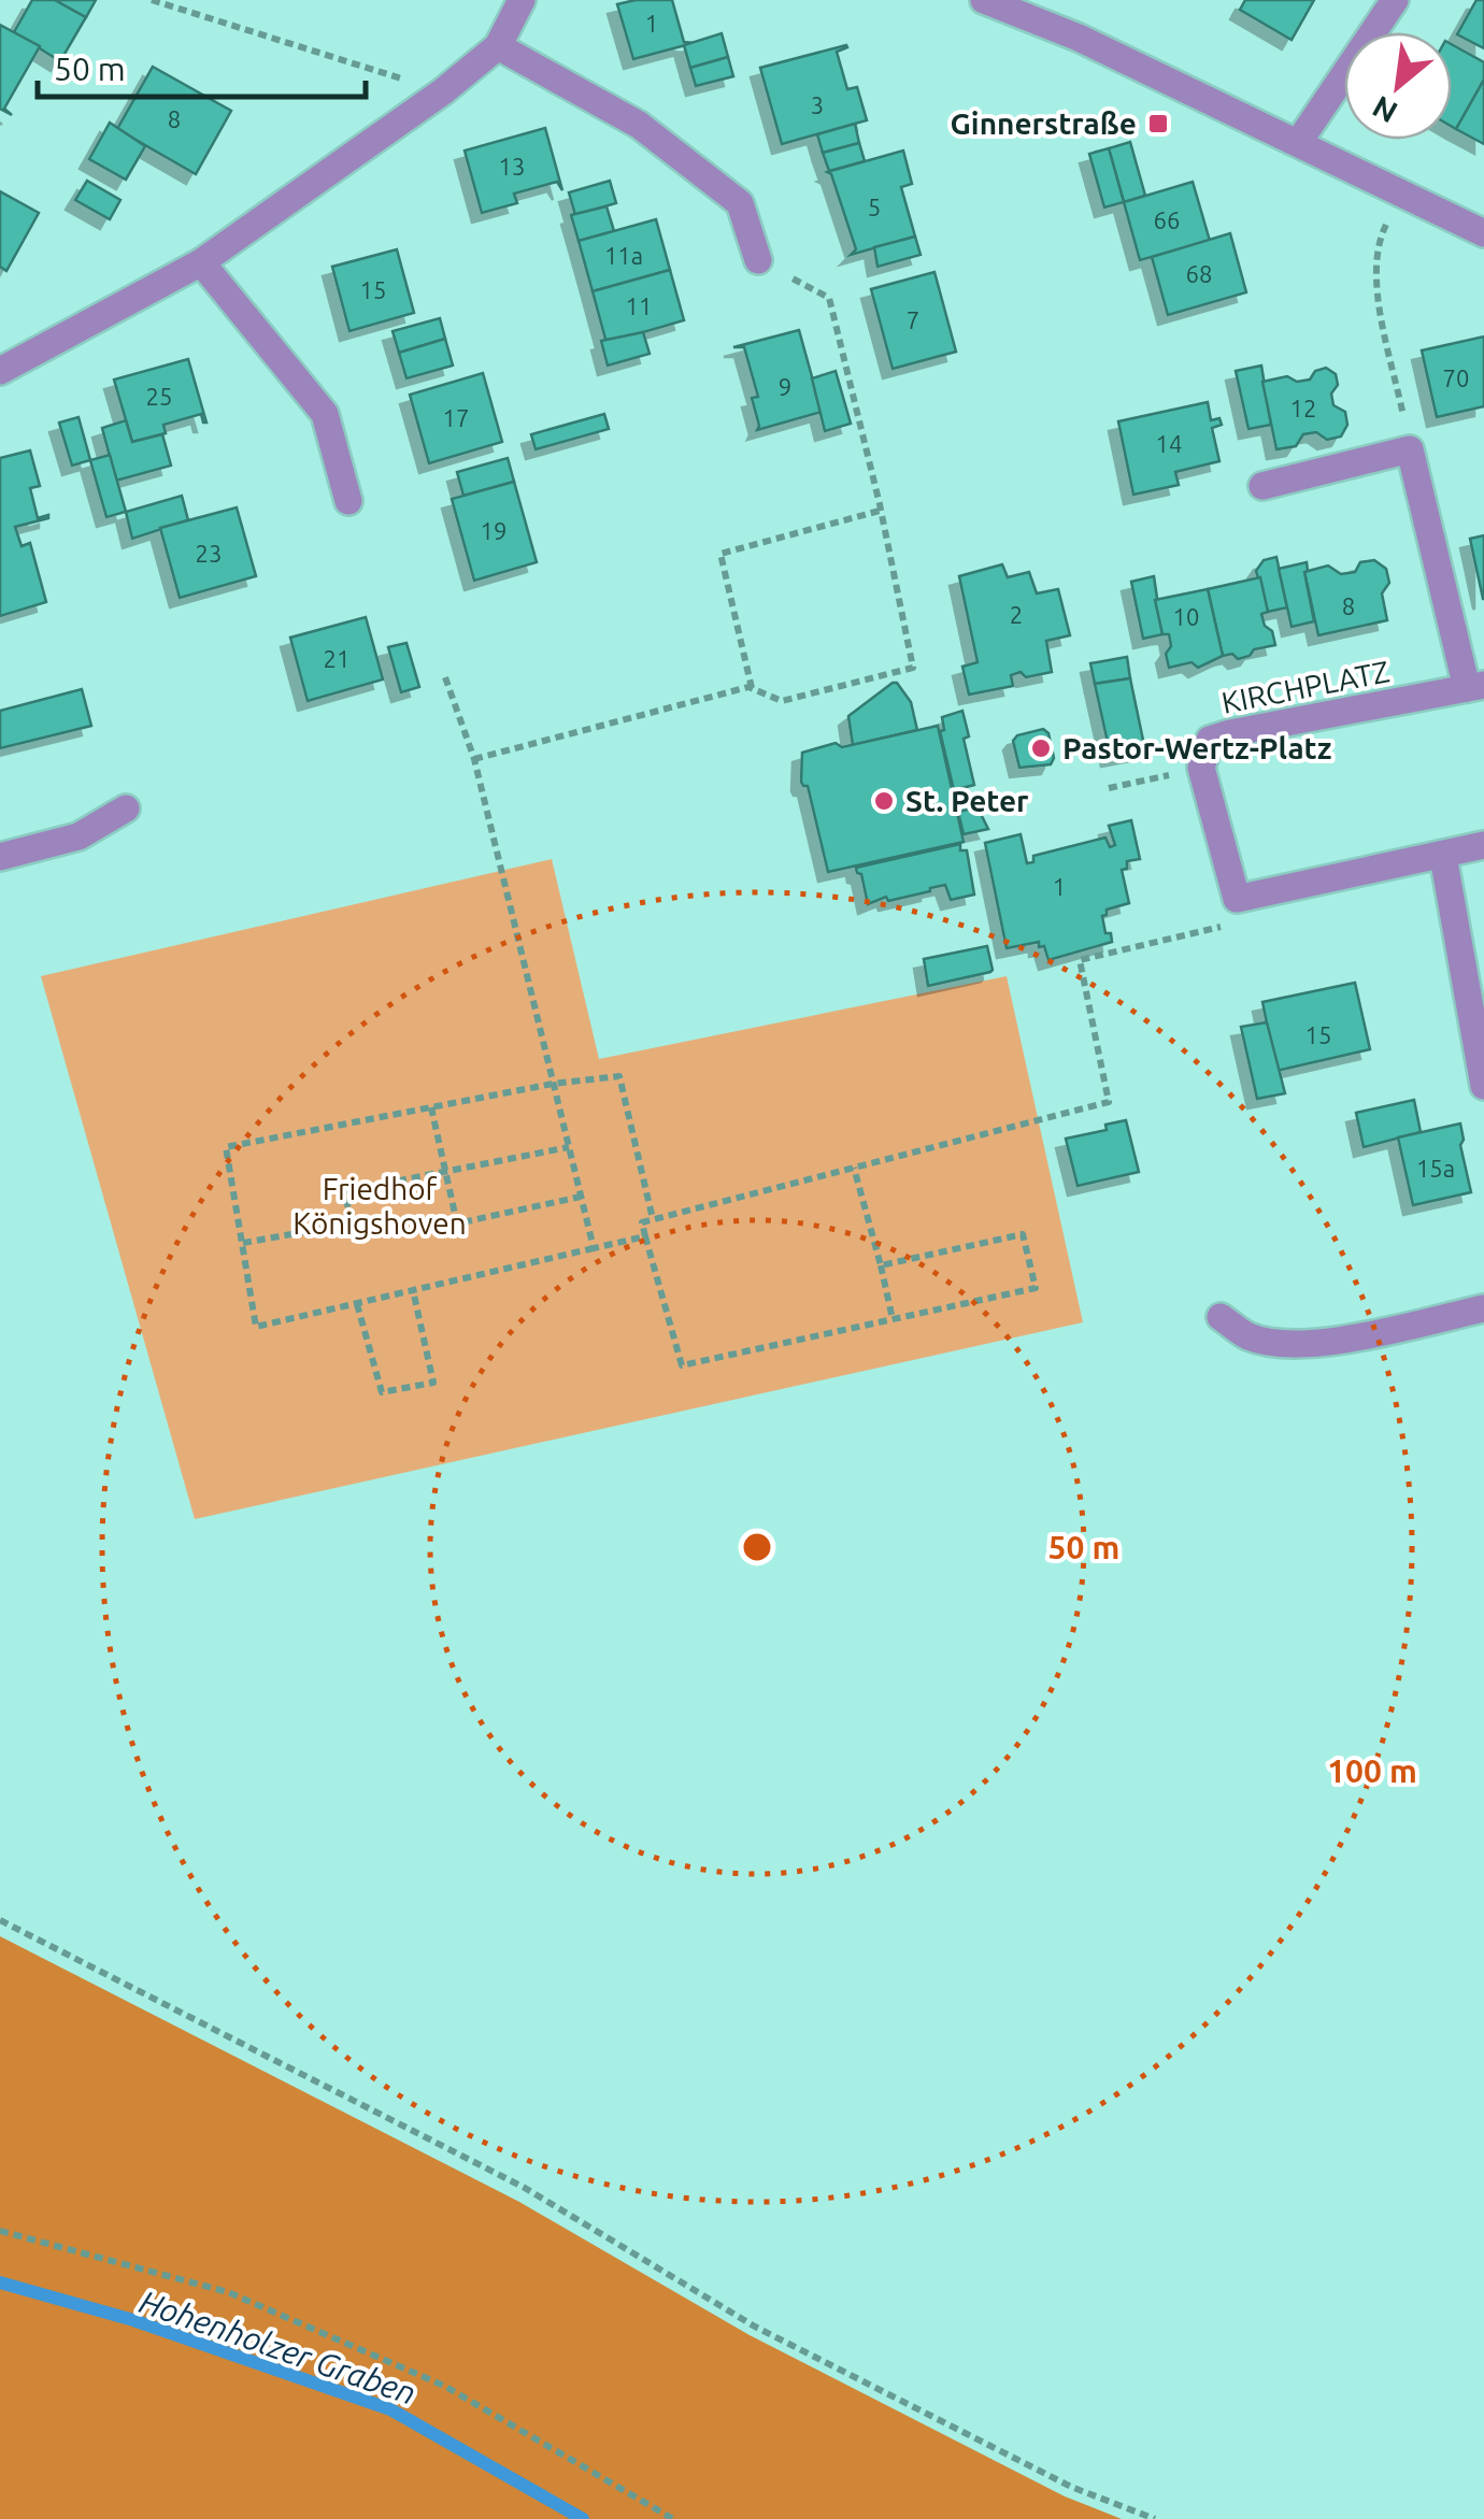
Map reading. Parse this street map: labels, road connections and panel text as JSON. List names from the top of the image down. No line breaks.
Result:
{"streets":{"street":["KIRCHPLATZ"]},"water":["Hohenholzer Graben"],"parks":["Friedhof Königshoven"],"places":{"transit":["Ginnerstraße"],"other":["Pastor-Wertz-Platz","St. Peter"]},"house_numbers":["1","3","8","13","5","66","11a","68","15","11","7","70","9","25","12","17","14","19","23","8","2","10","21","1","15","15a"],"scale_bar":"50 m","north":"bottom left","rings":["50 m","100 m"]}
